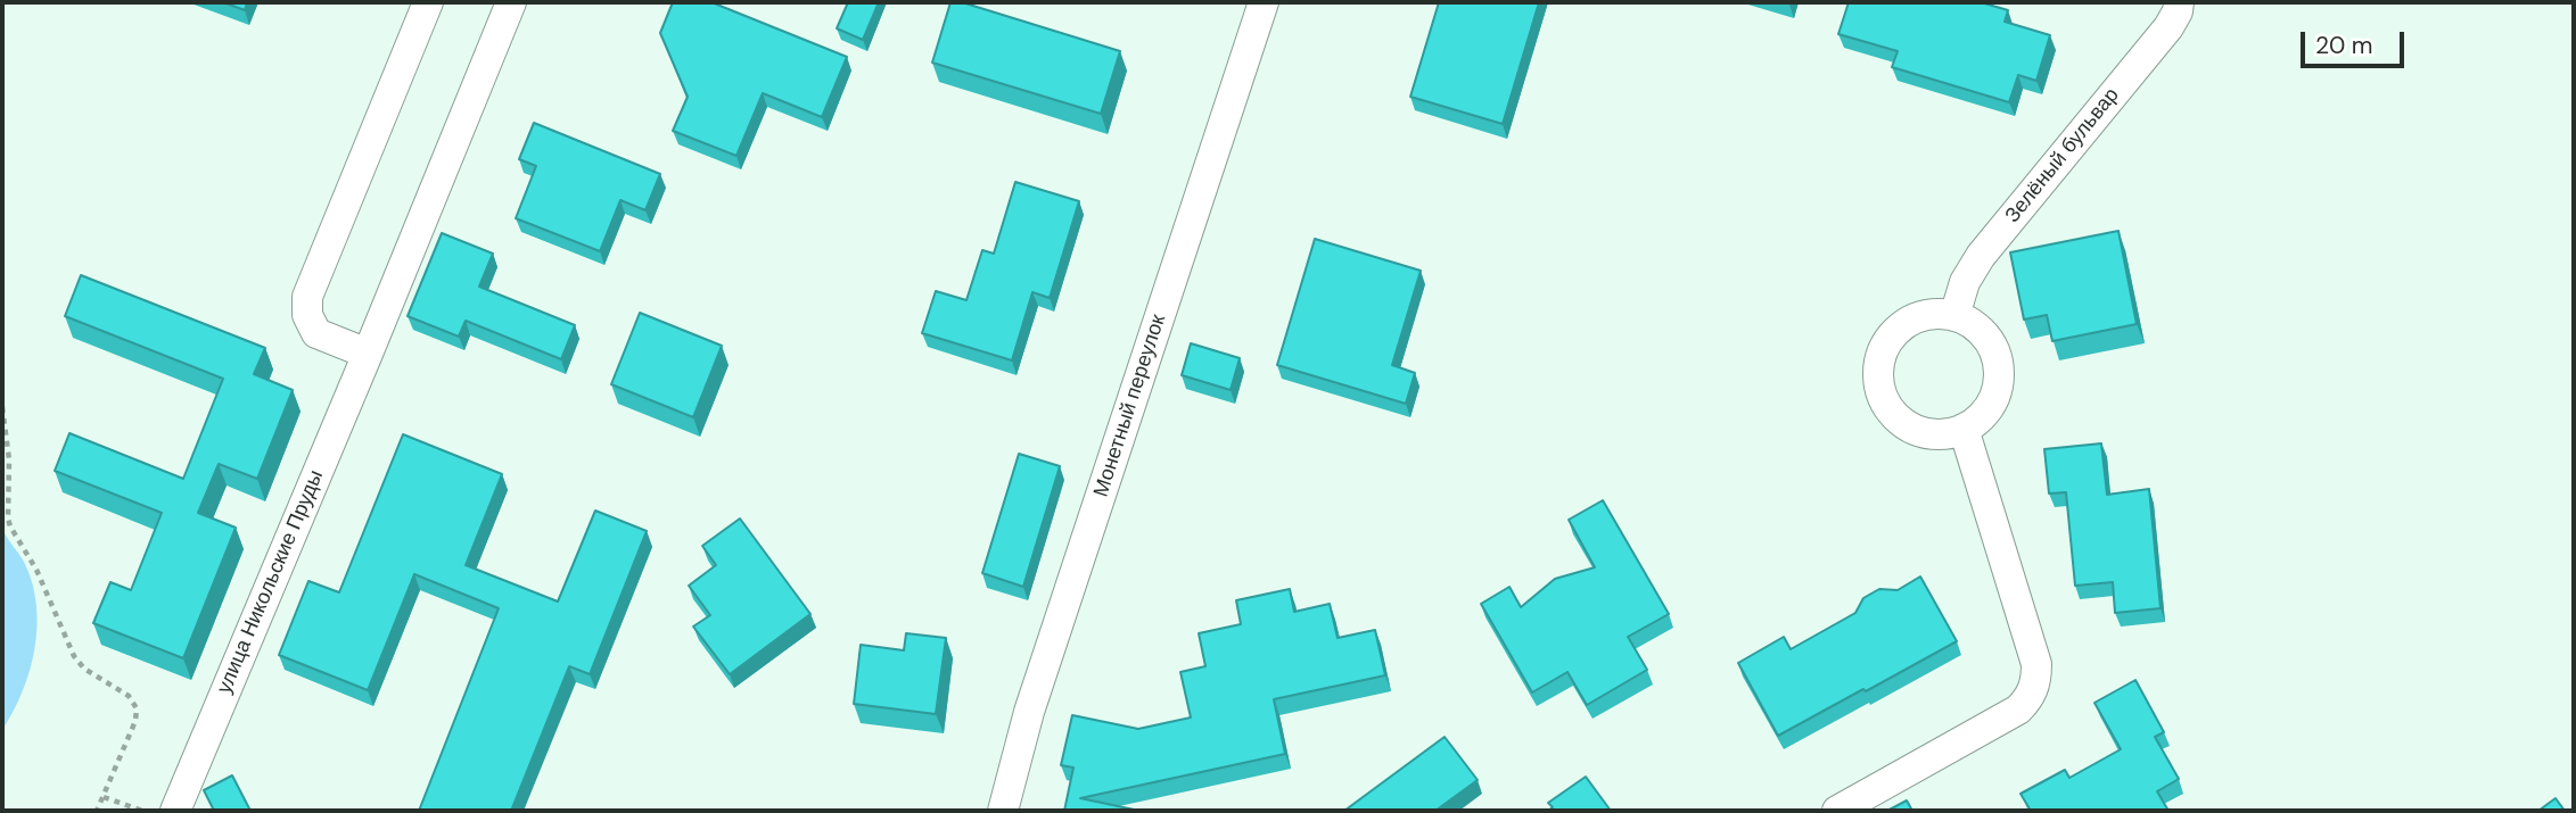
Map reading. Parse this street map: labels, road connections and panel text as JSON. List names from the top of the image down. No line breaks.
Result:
{"streets":{"street":["Зелёный бульвар","Монетный переулок","улица Никольские Пруды"]},"scale_bar":"20 m"}
